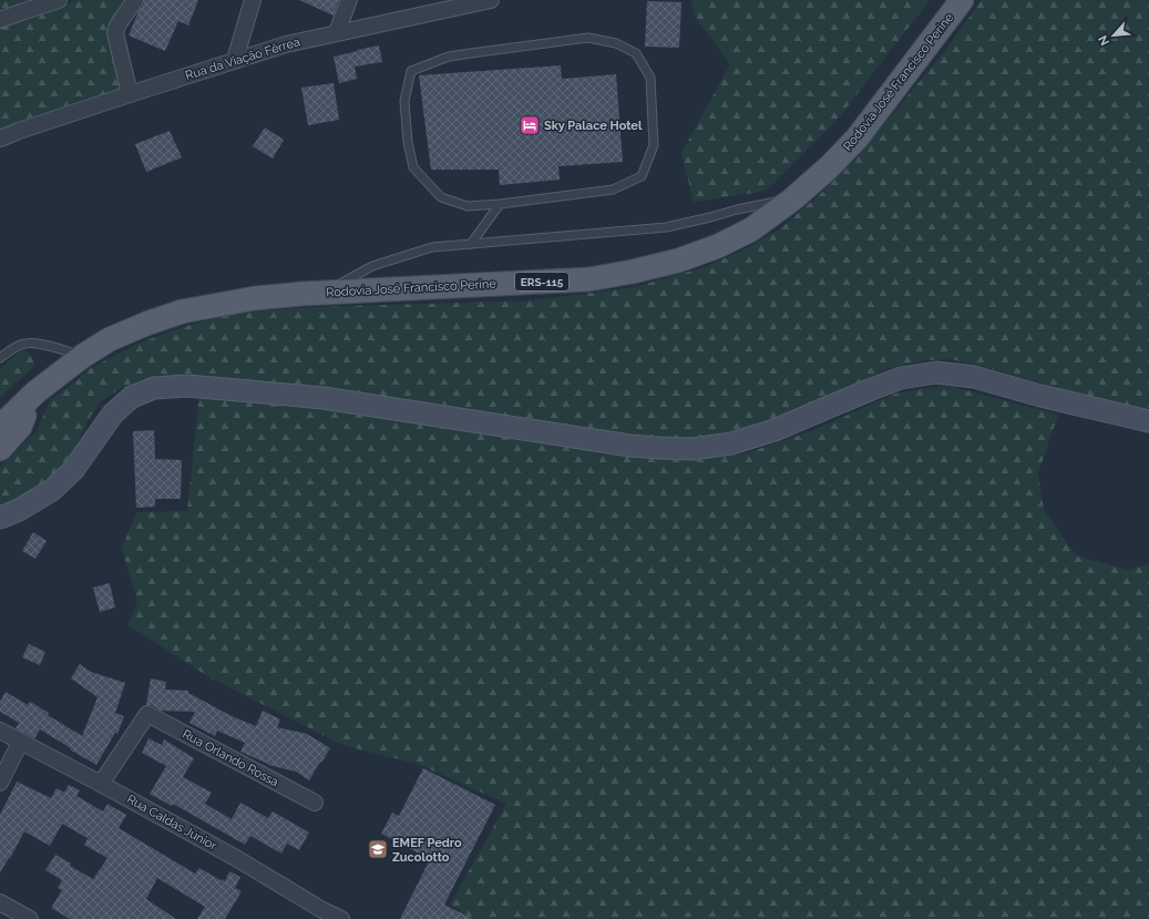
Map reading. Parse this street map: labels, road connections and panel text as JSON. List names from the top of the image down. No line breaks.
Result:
{"streets":{"main road":["Rodovia José Francisco Perine","ERS-115"],"street":["Rua da Viação Fêrrea","Rua Orlando Rossa","Rua Caldas Júnior"]},"crossings":[["Rua Orlando Rossa","Rua Caldas Júnior"]],"places":{"hotel":["Sky Palace Hotel"],"school or university":["EMEF Pedro Zucolotto"]},"north":"bottom left"}
